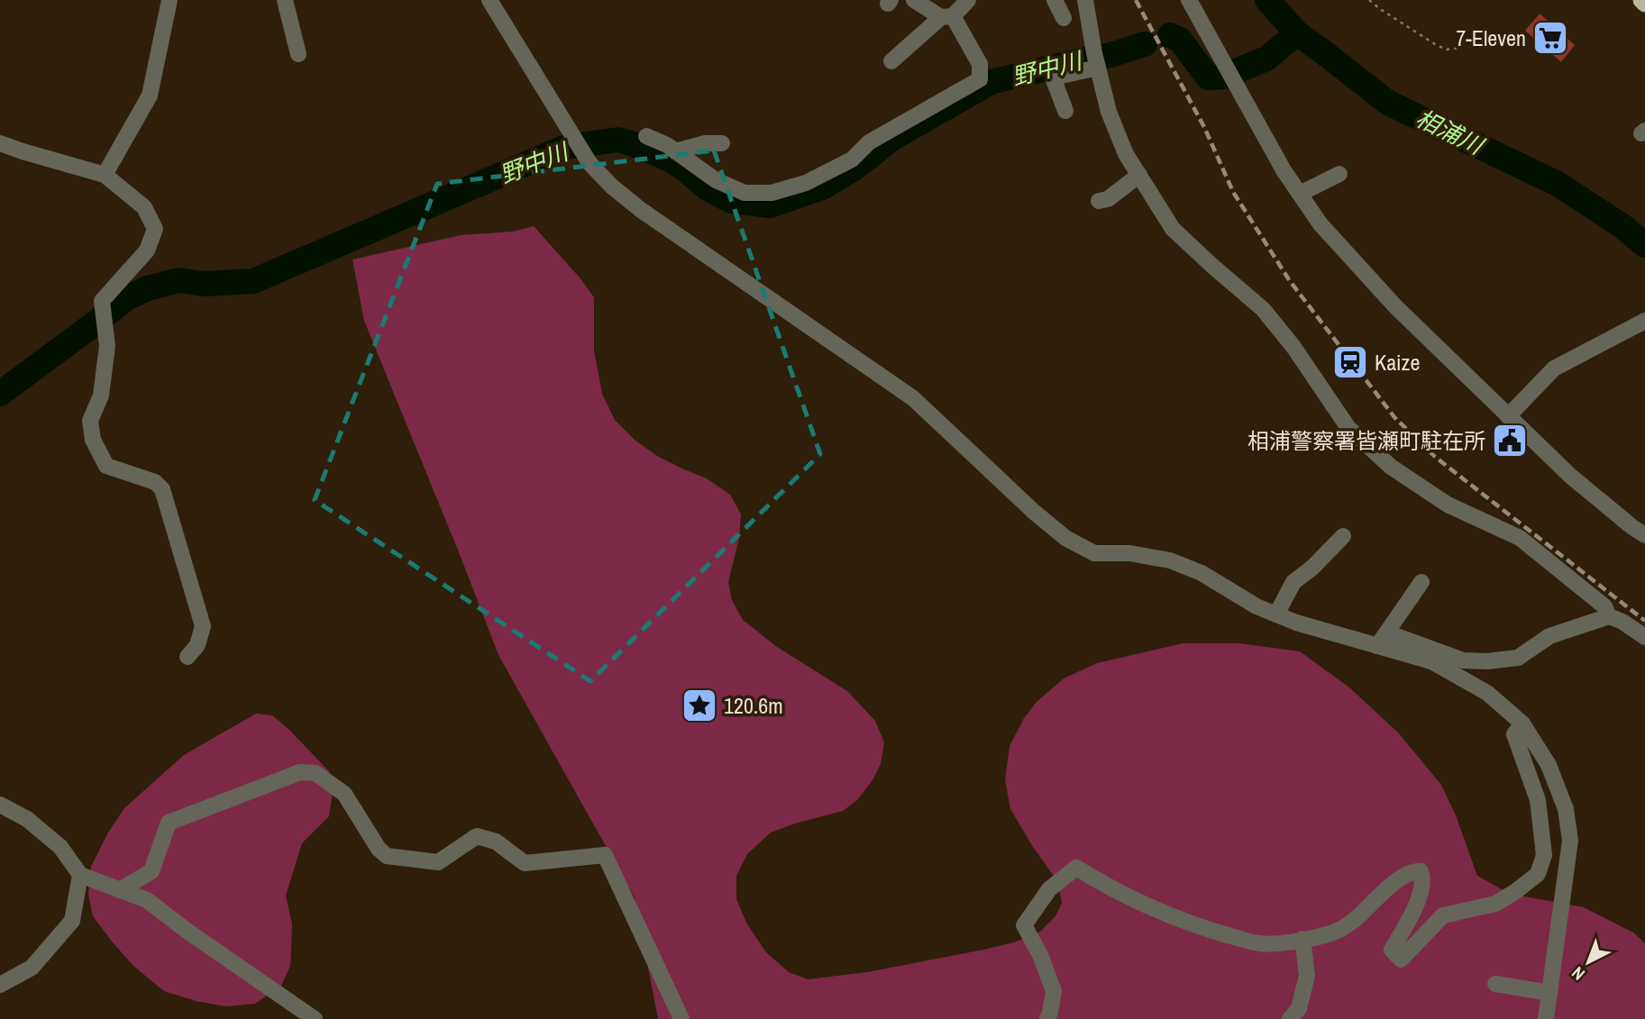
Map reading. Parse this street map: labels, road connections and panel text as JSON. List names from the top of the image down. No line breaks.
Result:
{"water":["野中川","相浦川"],"places":{"supermarket":["7-Eleven"],"station":["Kaize"],"public building":["相浦警察署皆瀬町駐在所"],"place":["120.6m"]},"north":"bottom left"}
